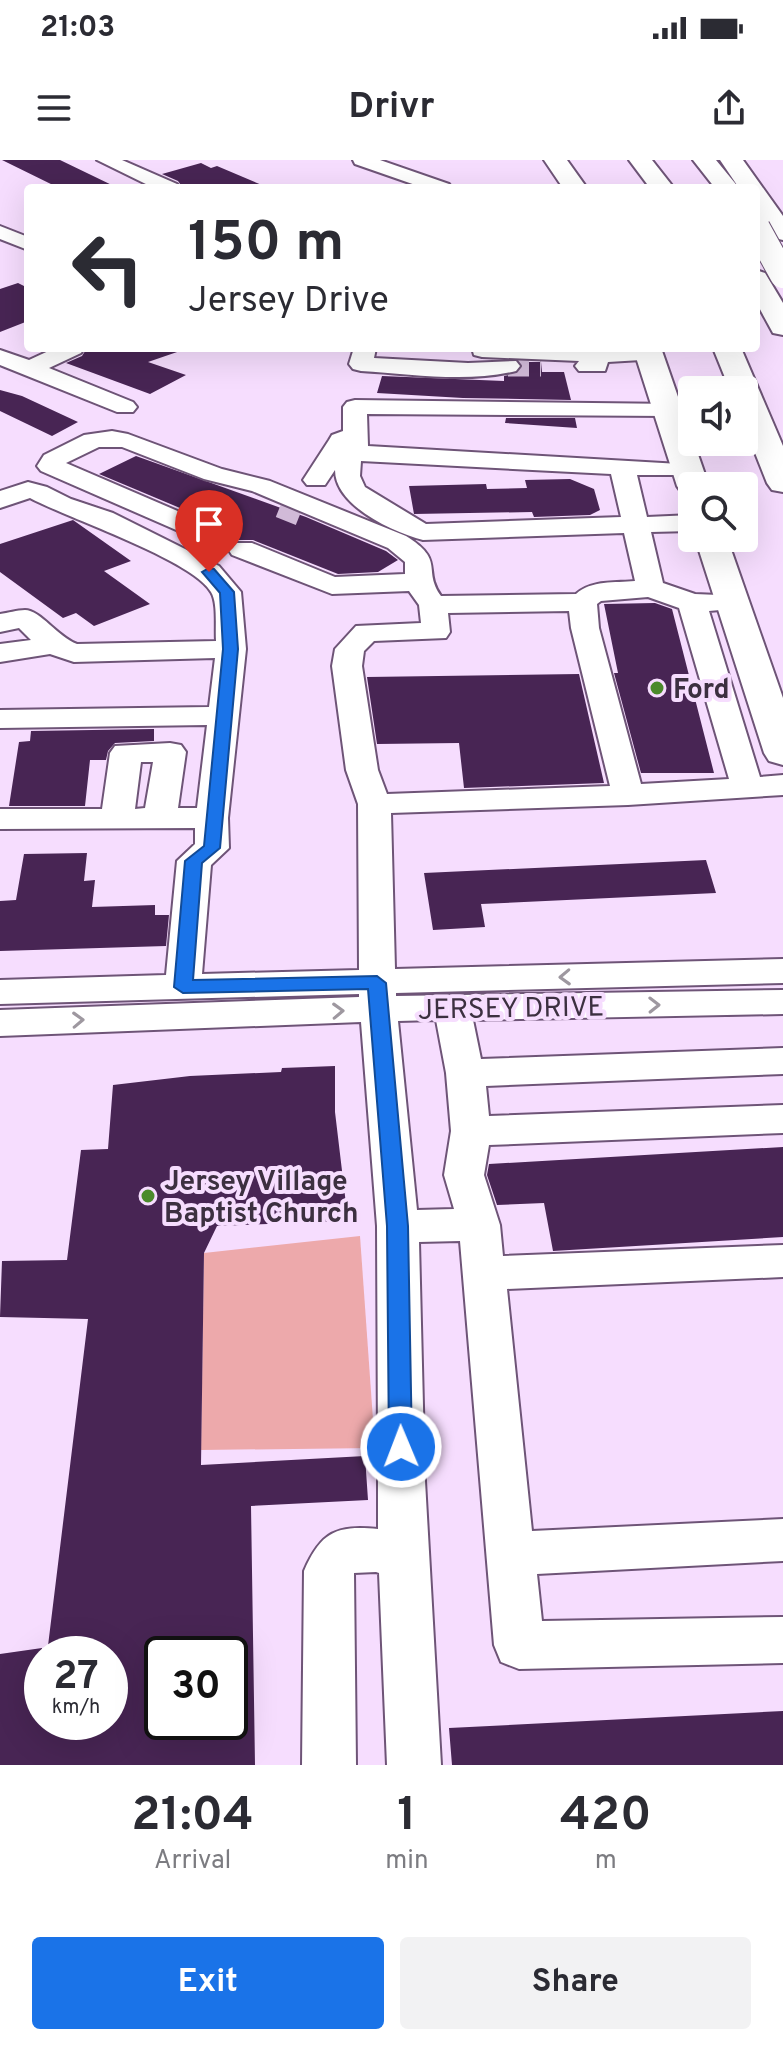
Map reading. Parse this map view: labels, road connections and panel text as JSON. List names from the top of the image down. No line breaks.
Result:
{"streets":{"street":["JERSEY DRIVE"]},"places":["Ford","Jersey Village Baptist Church"],"page":{"status":"21:03","header":"Drivr","turn":["150 m","Jersey Drive"],"speed":"27 km/h","limit":"30","eta":["21:04","Arrival","1","min","420","m"],"buttons":["Exit","Share"]}}
